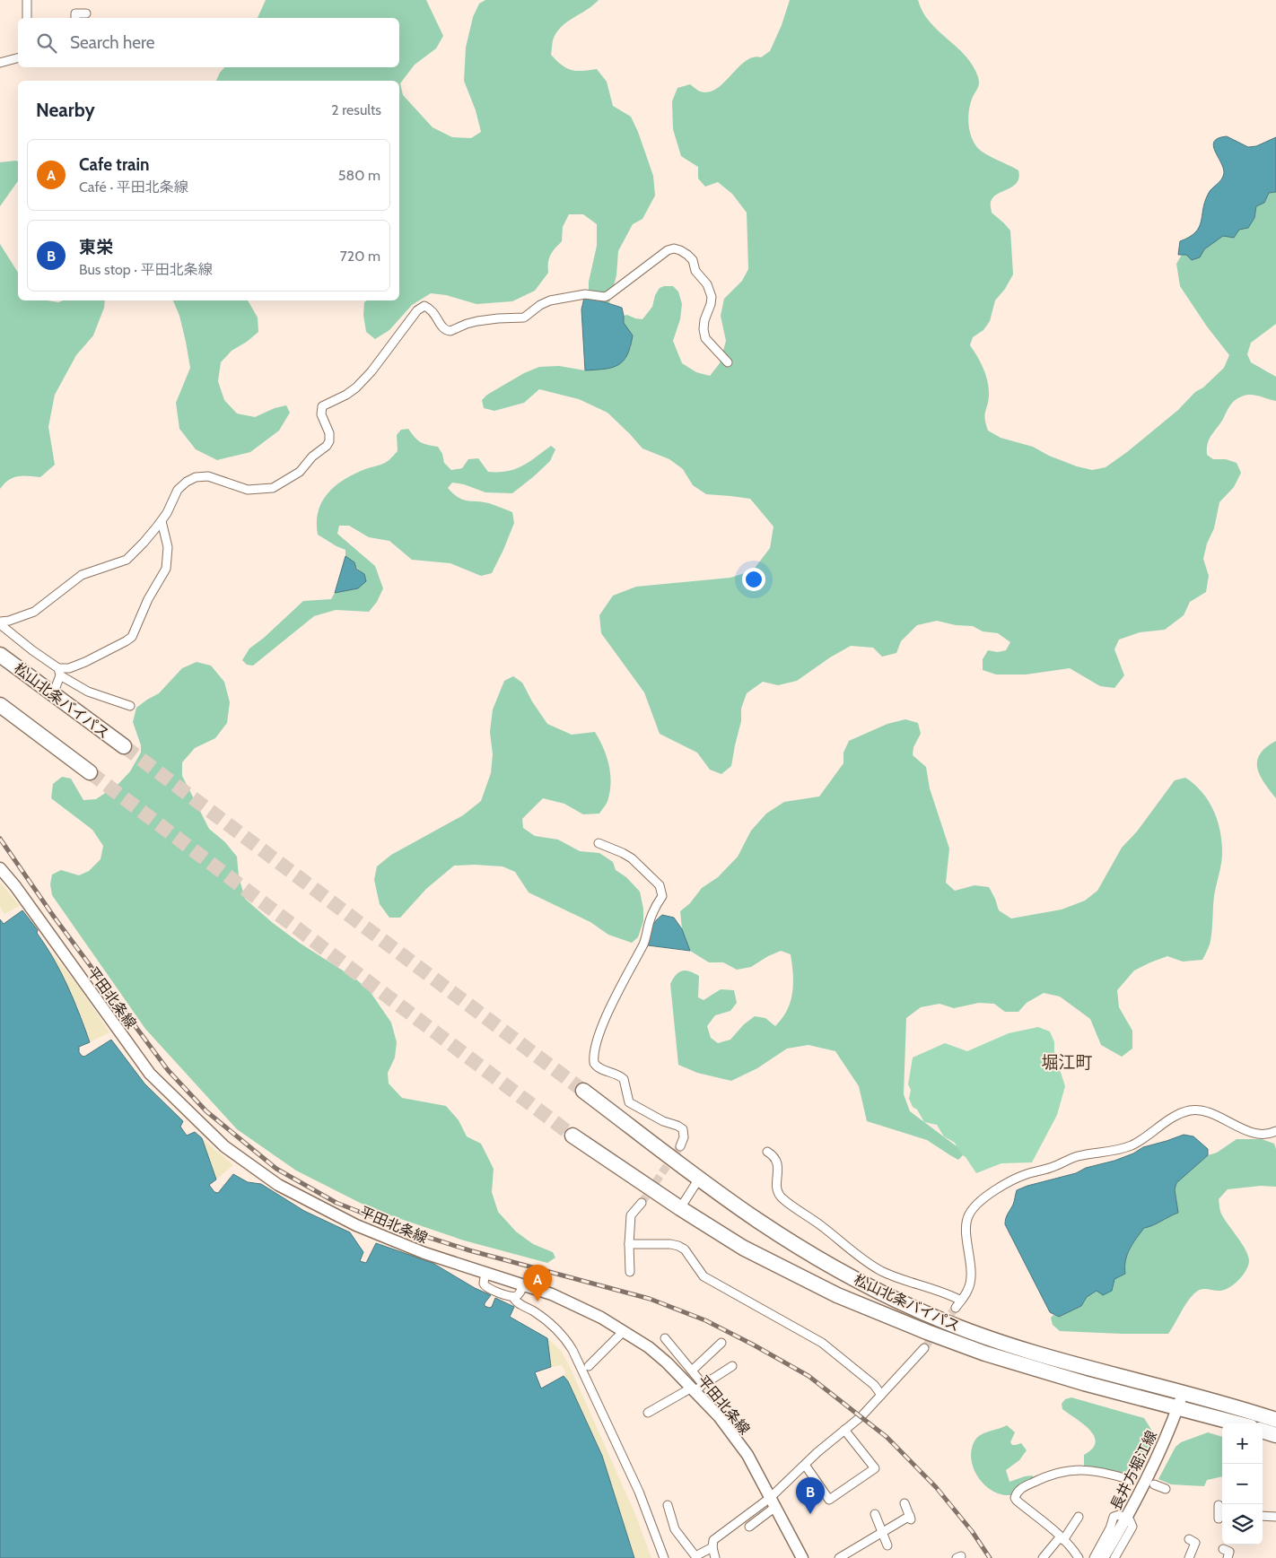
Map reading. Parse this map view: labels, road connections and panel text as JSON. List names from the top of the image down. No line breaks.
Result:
{"streets":{"highway":["松山北条バイパス"],"main road":["平田北条線","長井方堀江線"]},"crossings":[["松山北条バイパス","長井方堀江線"]],"districts":["堀江町"],"page":{"search":"Search here","heading":["Nearby","2 results"],"list":[{"mark":"A","name":"Cafe train","note":"Café · 平田北条線","value":"580 m"},{"mark":"B","name":"東栄","note":"Bus stop · 平田北条線","value":"720 m"}],"pins":["A","B"],"map_buttons":["+","−"]}}
